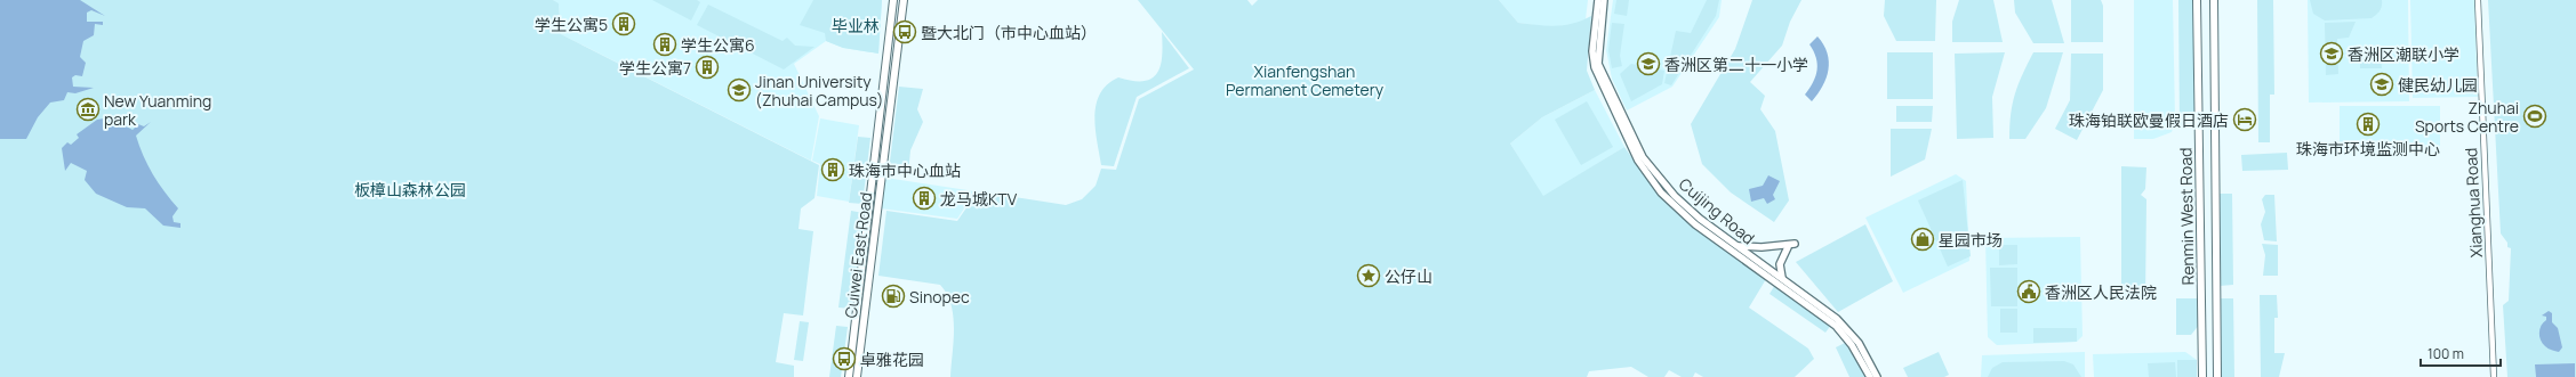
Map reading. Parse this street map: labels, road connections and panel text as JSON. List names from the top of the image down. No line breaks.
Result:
{"streets":{"main road":["Cuijing Road","Renmin West Road","Cuiwei East Road"],"street":["Xianghua Road"]},"parks":["毕业林","Xianfengshan Permanent Cemetery","板樟山森林公园"],"places":{"building":["学生公寓5","学生公寓6","学生公寓7","珠海市环境监测中心","珠海市中心血站","龙马城KTV"],"bus stop":["暨大北门（市中心血站）","卓雅花园"],"school or university":["香洲区潮联小学","香洲区第二十一小学","健民幼儿园","Jinan University (Zhuhai Campus)"],"museum":["New Yuanming park"],"sports":["Zhuhai Sports Centre"],"hotel":["珠海铂联欧曼假日酒店"],"shop":["星园市场"],"place":["公仔山"],"public building":["香洲区人民法院"],"fuel station":["Sinopec"]},"scale_bar":"100 m"}
